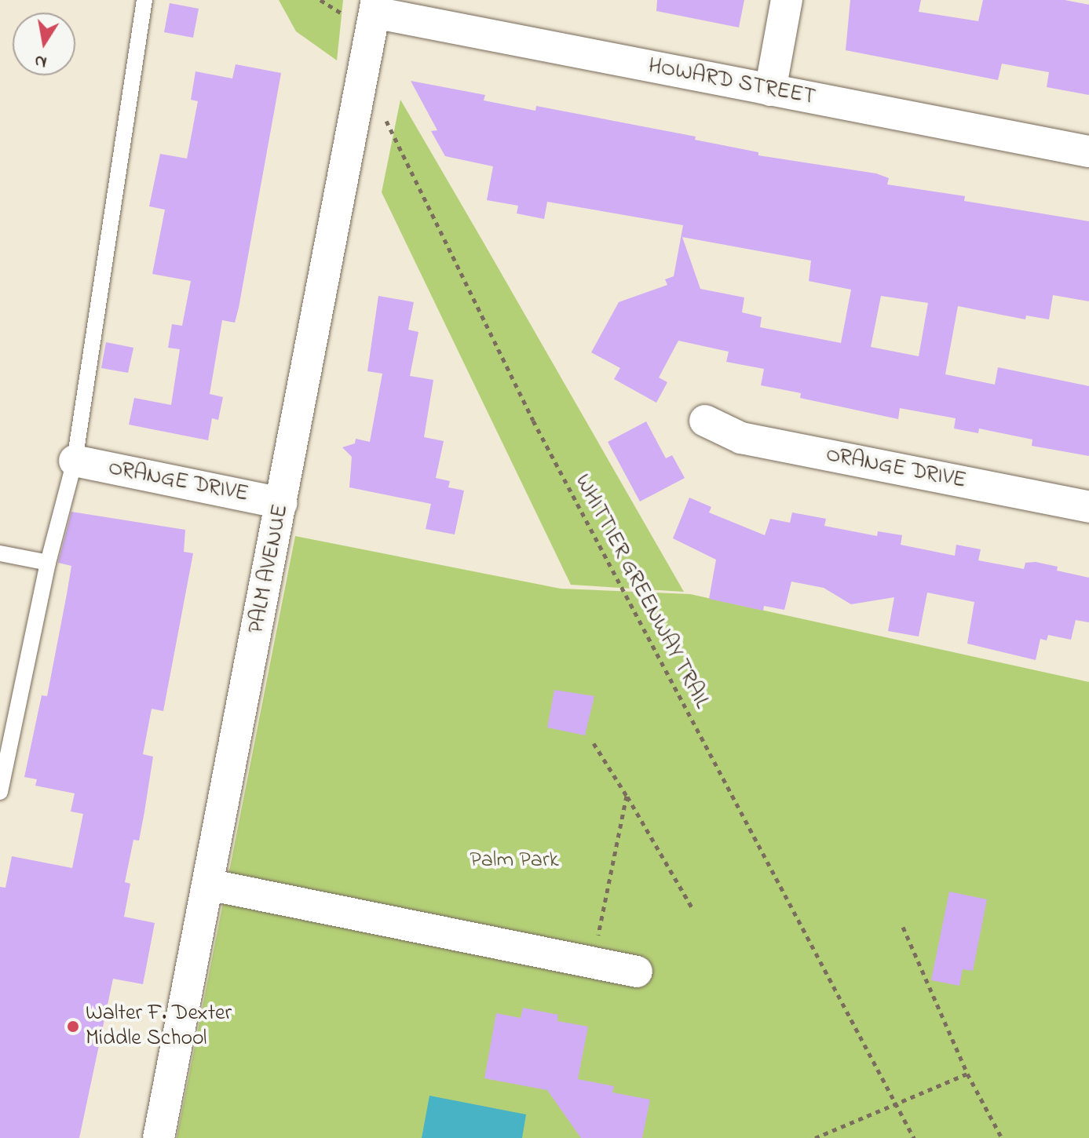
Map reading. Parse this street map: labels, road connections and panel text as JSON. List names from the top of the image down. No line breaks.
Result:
{"streets":{"street":["HOWARD STREET","ORANGE DRIVE","PALM AVENUE"],"path":["WHITTIER GREENWAY TRAIL"]},"crossings":[["HOWARD STREET","PALM AVENUE"],["ORANGE DRIVE","PALM AVENUE"]],"parks":["Palm Park"],"places":["Walter F. Dexter Middle School"],"north":"bottom"}
